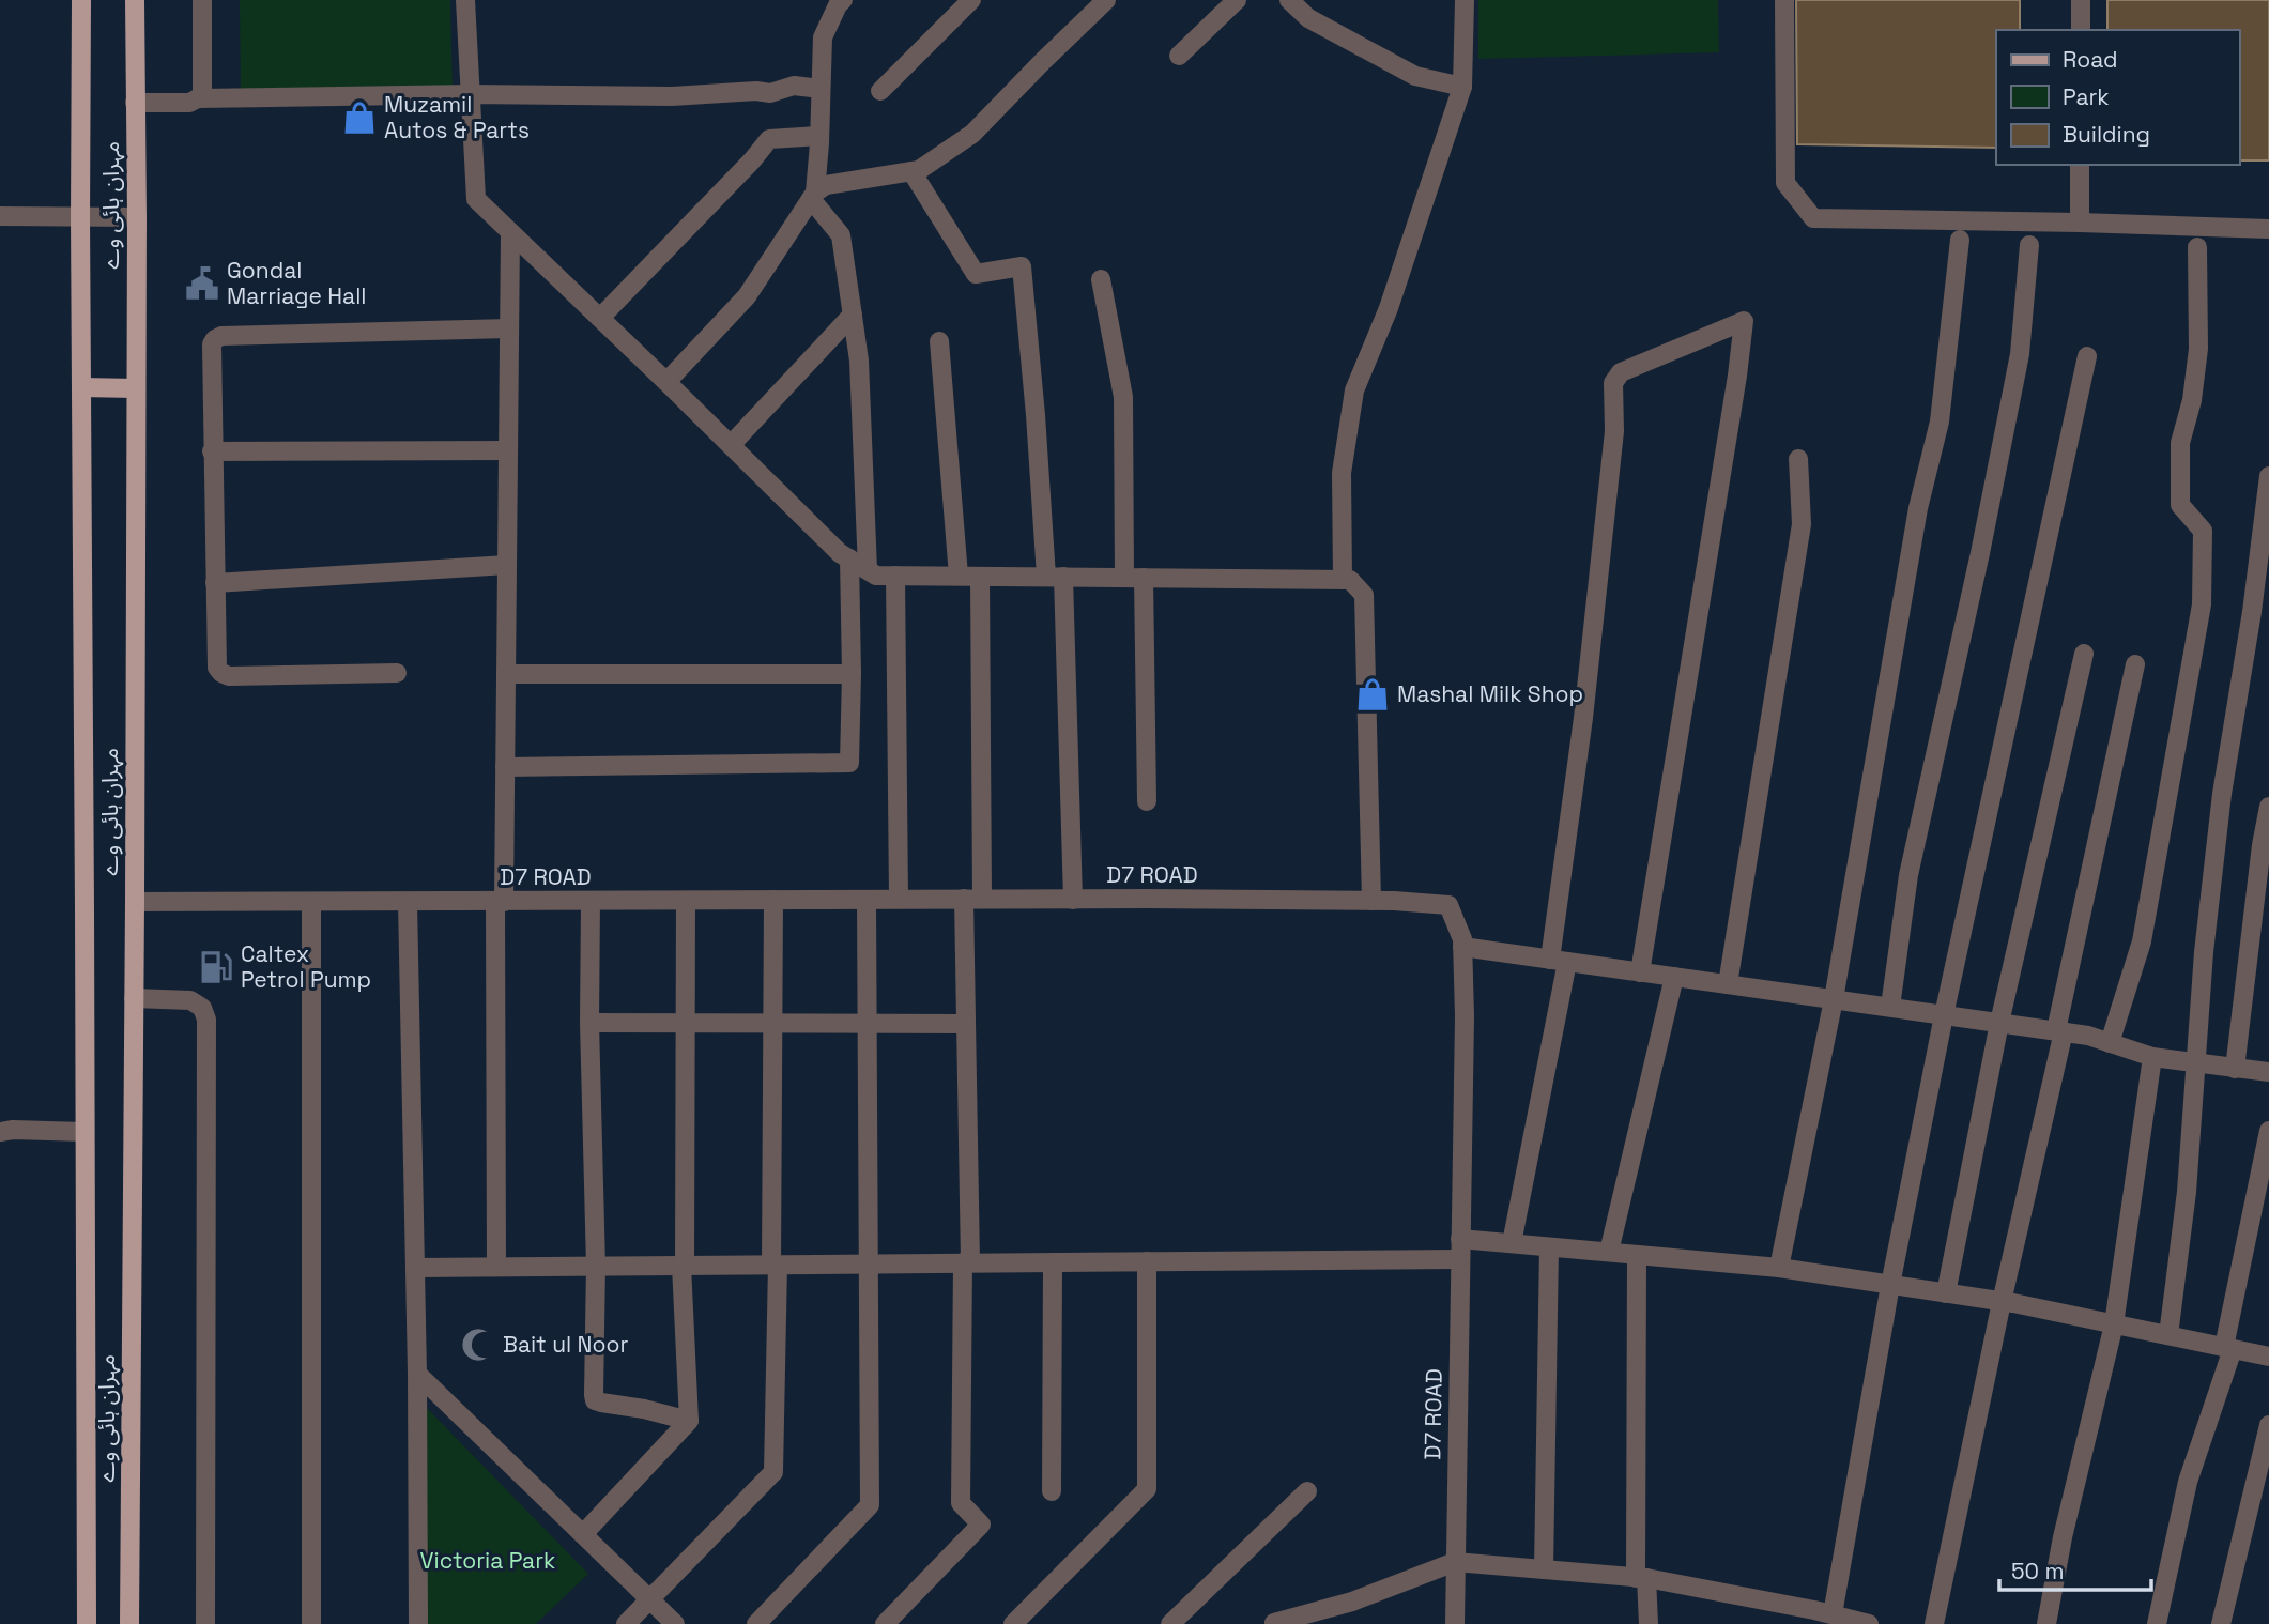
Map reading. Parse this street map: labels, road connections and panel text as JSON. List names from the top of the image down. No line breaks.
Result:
{"streets":{"main road":["مہران ہائی وے"],"street":["D7 ROAD"]},"crossings":[["مہران ہائی وے","D7 ROAD"]],"parks":["Victoria Park"],"places":{"shop":["Muzamil Autos & Parts","Mashal Milk Shop"],"public building":["Gondal Marriage Hall"],"fuel station":["Caltex Petrol Pump"],"mosque":["Bait ul Noor"]},"legend":["Road","Park","Building"],"scale_bar":"50 m"}
